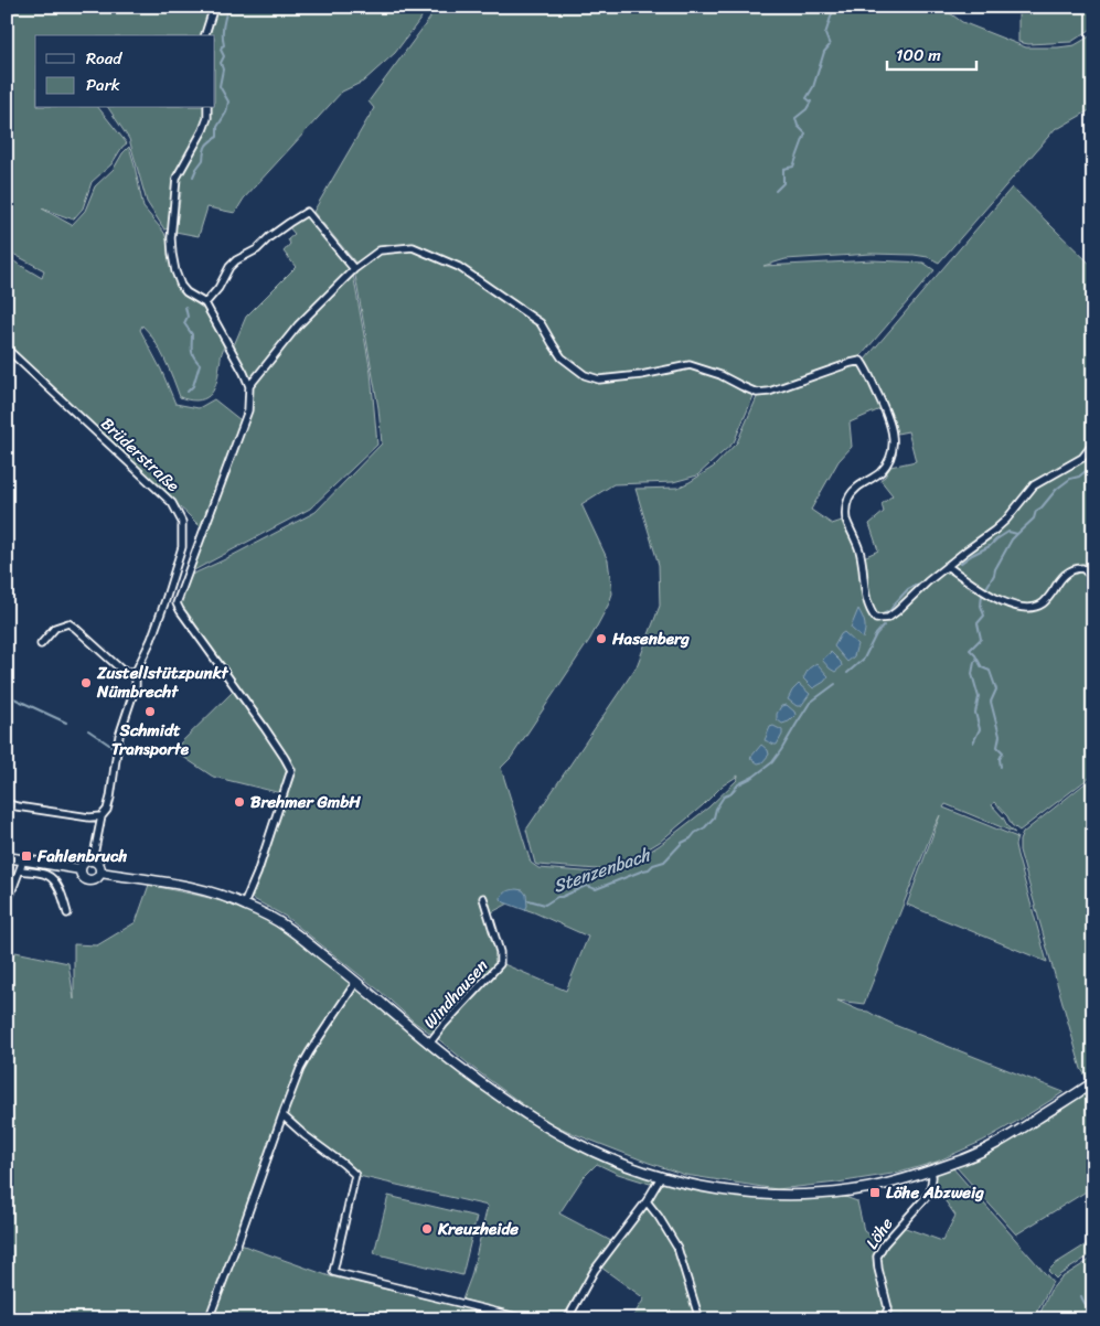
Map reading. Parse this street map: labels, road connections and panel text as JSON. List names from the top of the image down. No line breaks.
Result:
{"streets":{"street":["Brüderstraße","Windhausen","Löhe"]},"water":["Stenzenbach"],"places":{"other":["Hasenberg","Zustellstützpunkt Nümbrecht","Schmidt Transporte","Brehmer GmbH","Kreuzheide"],"transit":["Fahlenbruch","Löhe Abzweig"]},"legend":["Road","Park"],"scale_bar":"100 m"}
